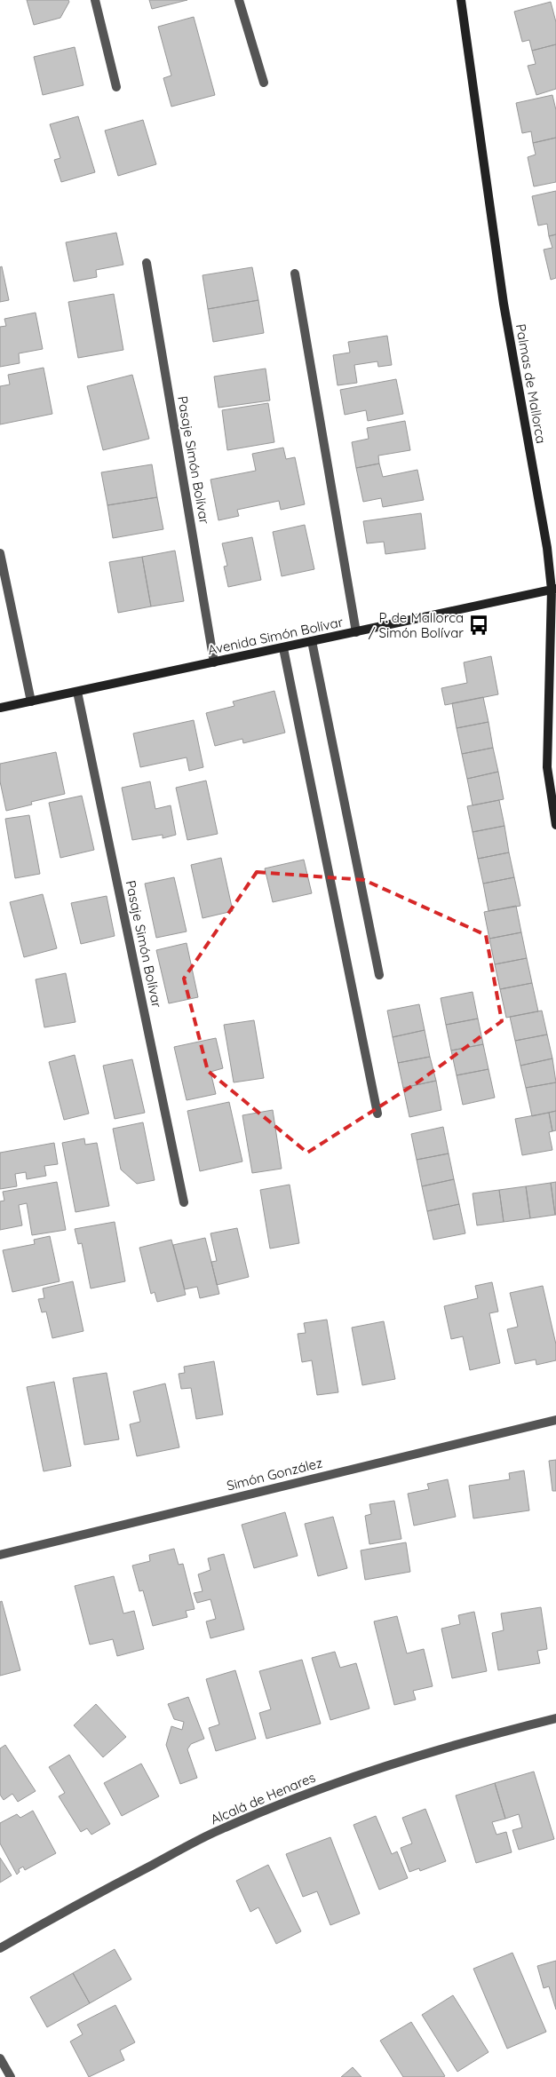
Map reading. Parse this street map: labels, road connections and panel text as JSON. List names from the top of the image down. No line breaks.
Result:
{"streets":{"street":["Palmas de Mallorca","Pasaje Simón Bolívar","Avenida Simón Bolívar","Simón González","Alcalá de Henares"]},"crossings":[["Palmas de Mallorca","Avenida Simón Bolívar"],["Pasaje Simón Bolívar","Avenida Simón Bolívar"]],"places":{"bus stop":["P. de Mallorca / Simón Bolívar"]}}
